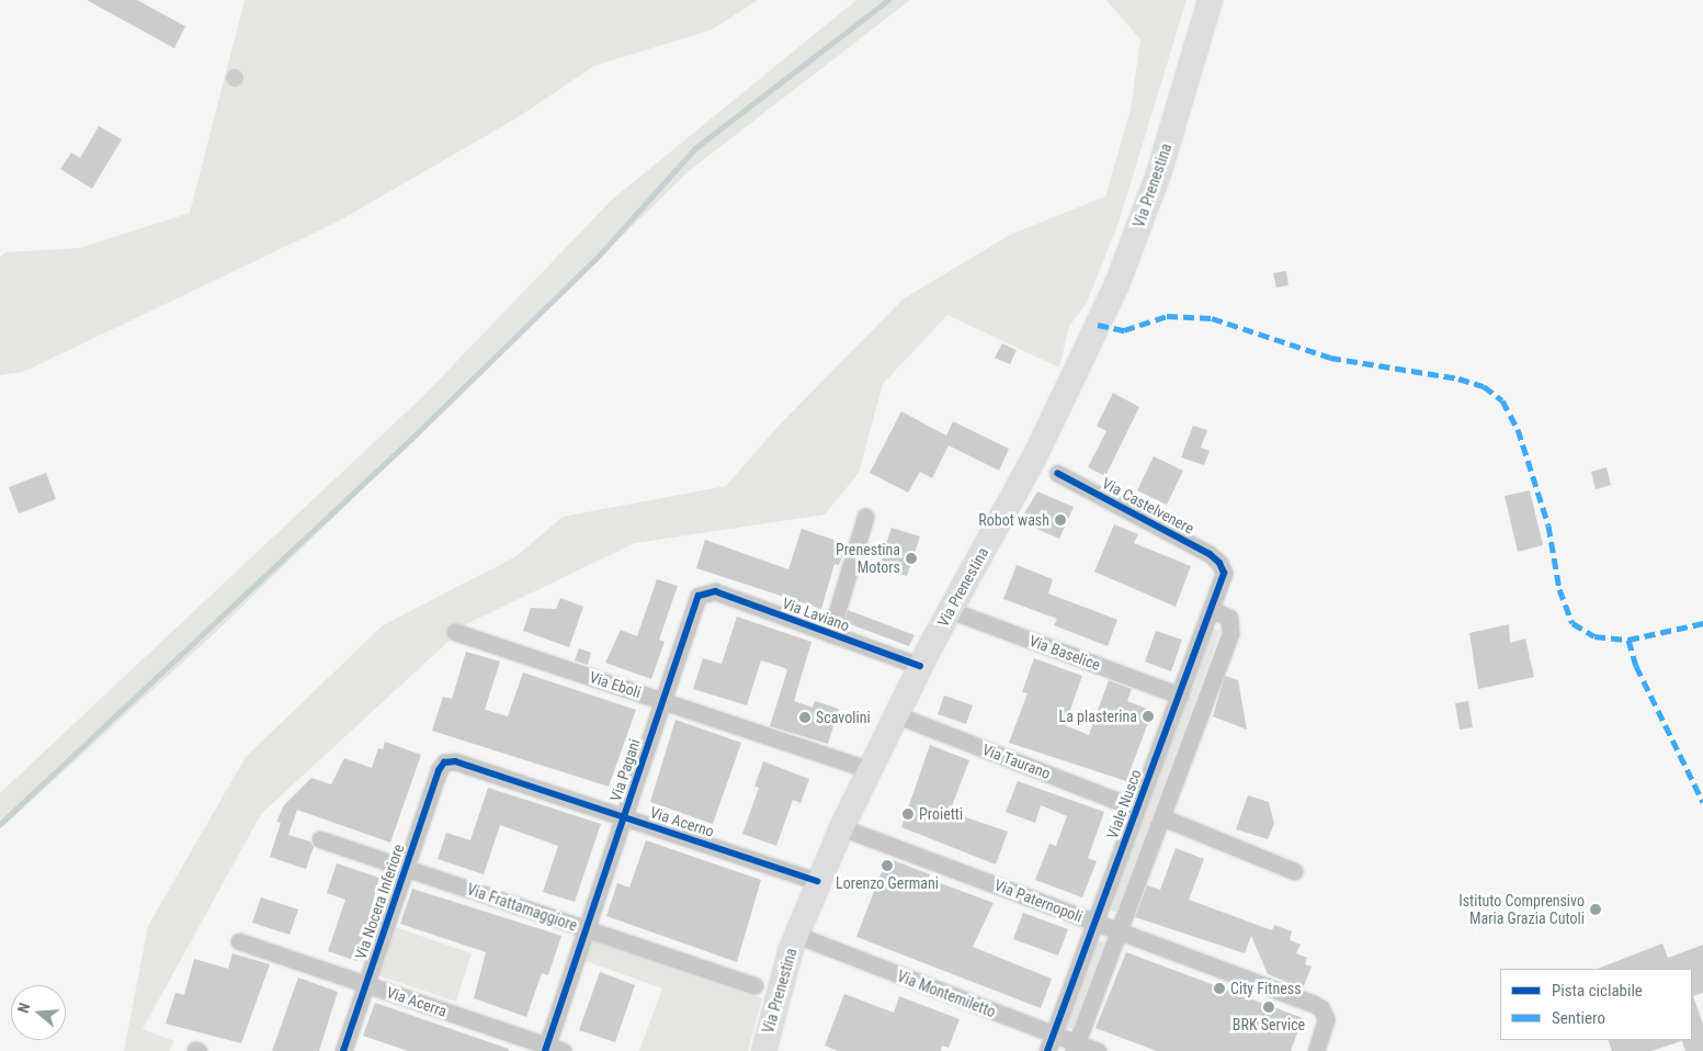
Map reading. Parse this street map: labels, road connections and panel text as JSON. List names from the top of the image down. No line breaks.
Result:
{"streets":{"main road":["Via Prenestina"],"street":["Via Castelvenere","Via Laviano","Via Baselice","Via Eboli","Via Taurano","Via Pagani","Viale Nusco","Via Acerno","Via Paternopoli","Via Nocera Inferiore","Via Frattamaggiore","Via Montemiletto","Via Acerra"]},"crossings":[["Via Prenestina","Via Laviano"],["Via Prenestina","Via Baselice"],["Via Prenestina","Via Eboli"],["Via Prenestina","Via Taurano"],["Via Prenestina","Via Acerno"],["Via Prenestina","Via Paternopoli"],["Via Prenestina","Via Montemiletto"],["Via Castelvenere","Viale Nusco"],["Via Laviano","Via Pagani"],["Via Baselice","Viale Nusco"],["Via Eboli","Via Pagani"],["Via Taurano","Viale Nusco"],["Via Pagani","Via Acerno"],["Via Pagani","Via Frattamaggiore"],["Via Pagani","Via Acerra"],["Viale Nusco","Via Paternopoli"],["Viale Nusco","Via Montemiletto"],["Via Acerno","Via Nocera Inferiore"],["Via Nocera Inferiore","Via Frattamaggiore"],["Via Nocera Inferiore","Via Acerra"]],"places":["Robot wash","Prenestina Motors","La plasterina","Scavolini","Proietti","Lorenzo Germani","Istituto Comprensivo Maria Grazia Cutoli","City Fitness","BRK Service"],"legend":["Pista ciclabile","Sentiero"],"north":"left"}
